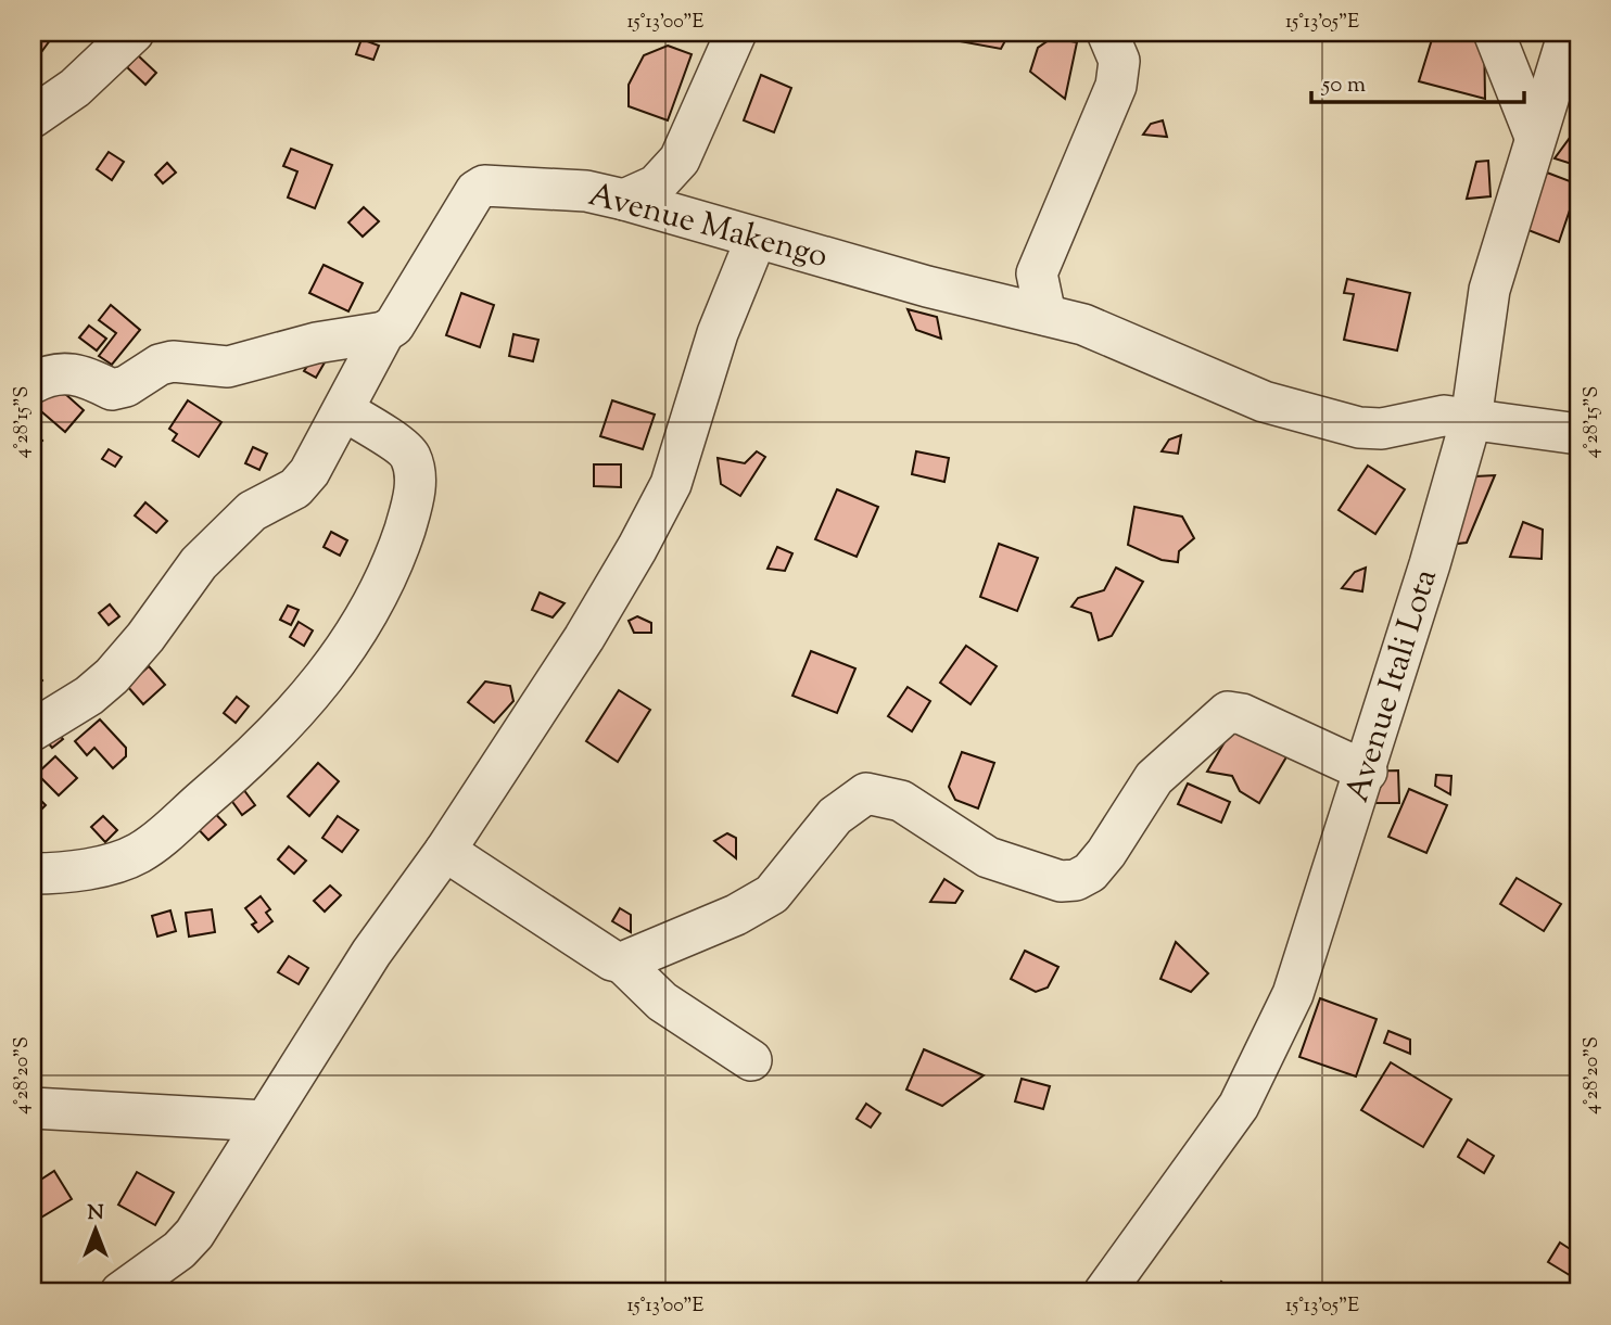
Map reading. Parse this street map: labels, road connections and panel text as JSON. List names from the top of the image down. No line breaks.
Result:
{"streets":{"street":["Avenue Makengo","Avenue Itali Lota"]},"crossings":[["Avenue Makengo","Avenue Itali Lota"]],"scale_bar":"50 m","north":"top","coordinates":["15°13'00\"E","15°13'05\"E","4°28'15\"S","4°28'20\"S"]}
